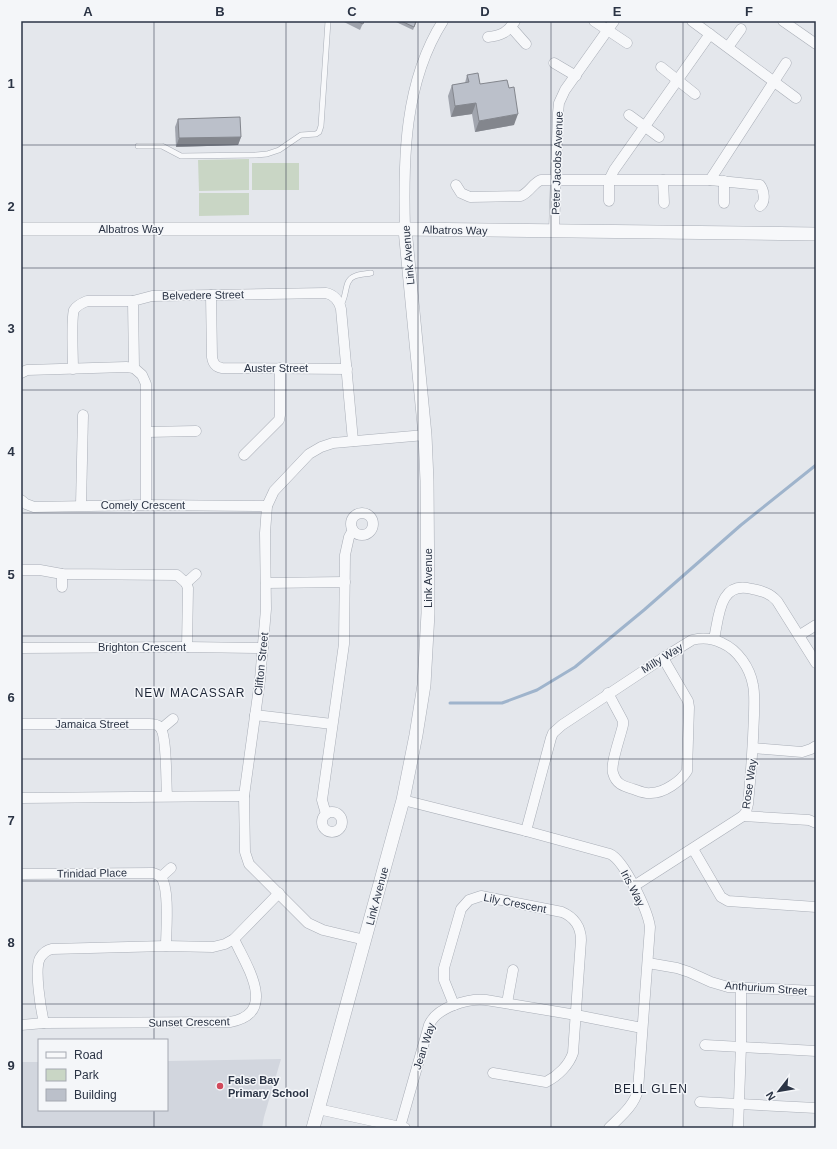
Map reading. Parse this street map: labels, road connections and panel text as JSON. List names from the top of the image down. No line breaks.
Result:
{"streets":{"street":["Peter Jacobs Avenue","Albatros Way","Link Avenue","Belvedere Street","Auster Street","Comely Crescent","Brighton Crescent","Milly Way","Clifton Street","Jamaica Street","Rose Way","Trinidad Place","Iris Way","Lily Crescent","Anthurium Street","Sunset Crescent","Jean Way"]},"crossings":[["Peter Jacobs Avenue","Albatros Way"],["Albatros Way","Link Avenue"],["Link Avenue","Clifton Street"],["Link Avenue","Iris Way"],["Belvedere Street","Auster Street"],["Comely Crescent","Clifton Street"],["Brighton Crescent","Clifton Street"],["Milly Way","Rose Way"],["Milly Way","Iris Way"],["Rose Way","Iris Way"],["Iris Way","Anthurium Street"],["Iris Way","Jean Way"],["Lily Crescent","Jean Way"]],"districts":["NEW MACASSAR","BELL GLEN"],"places":["False Bay Primary School"],"legend":["Road","Park","Building"],"north":"bottom left","grid":{"columns":["A","B","C","D","E","F"],"rows":["1","2","3","4","5","6","7","8","9"]}}
